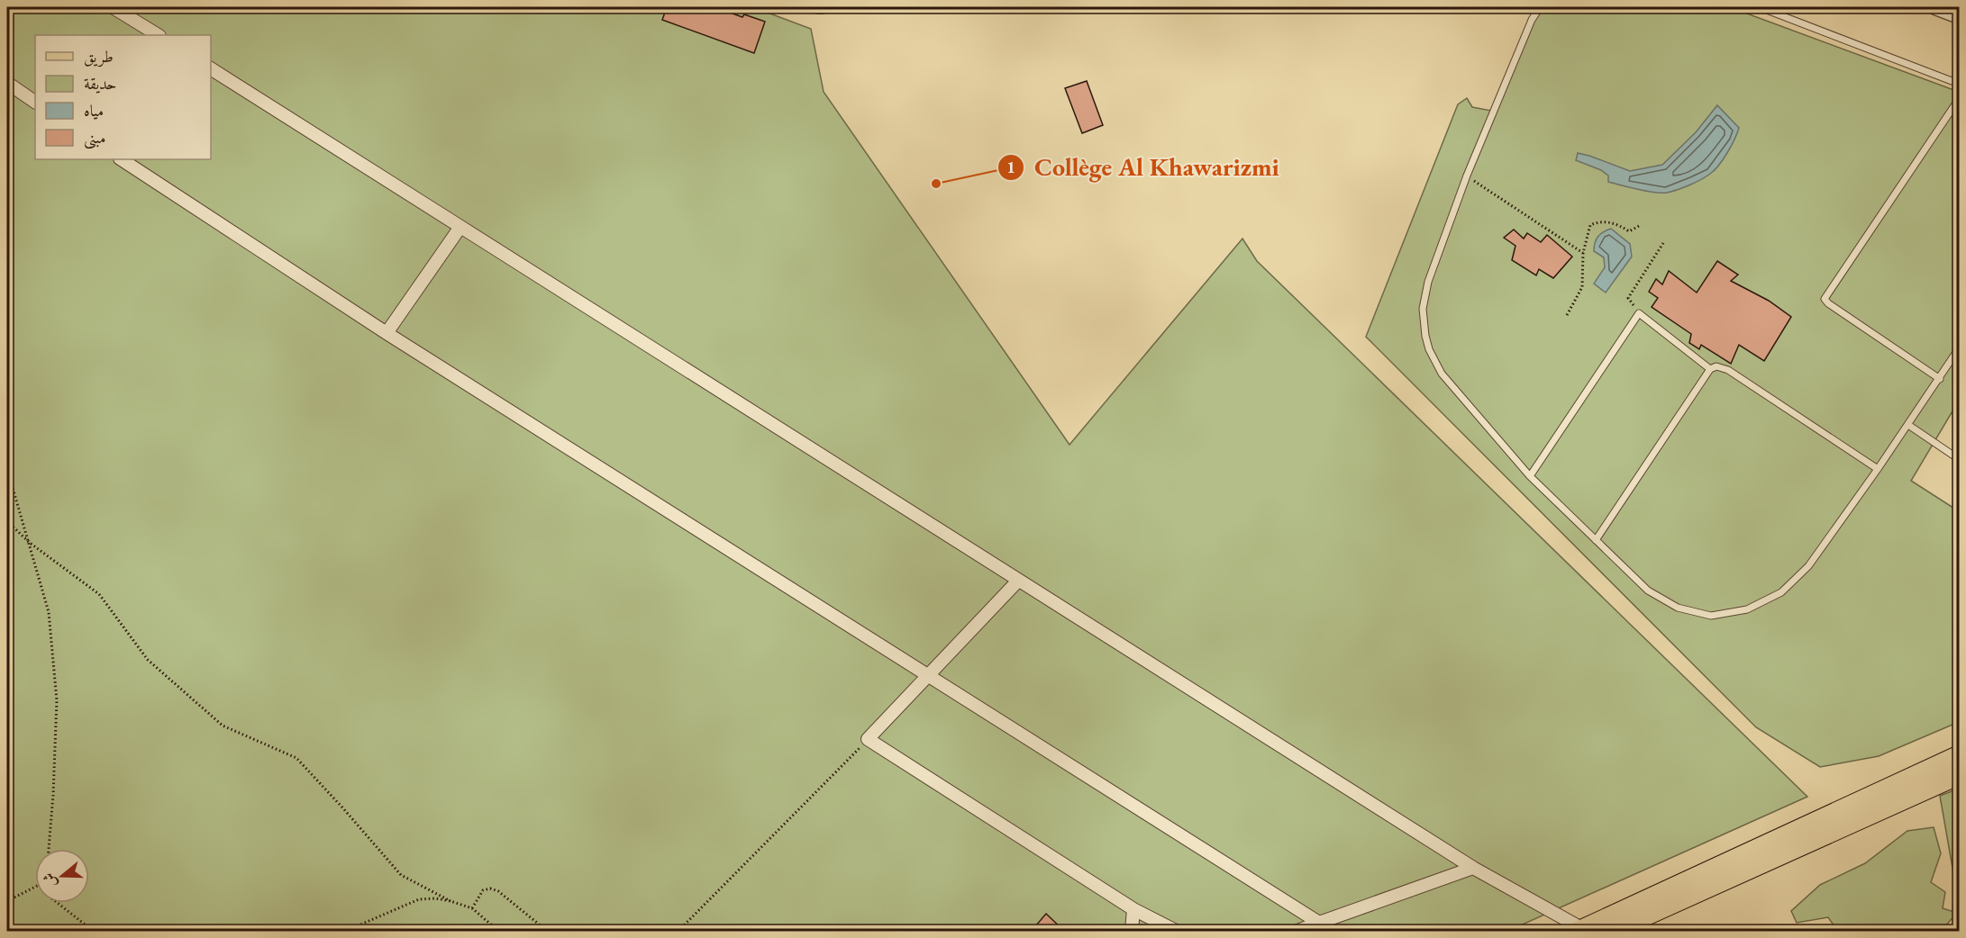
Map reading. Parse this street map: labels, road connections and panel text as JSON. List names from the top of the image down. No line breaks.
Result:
{"places":["Collège Al Khawarizmi"],"legend":["طريق","حديقة","مياه","مبنى"],"north":"left"}
